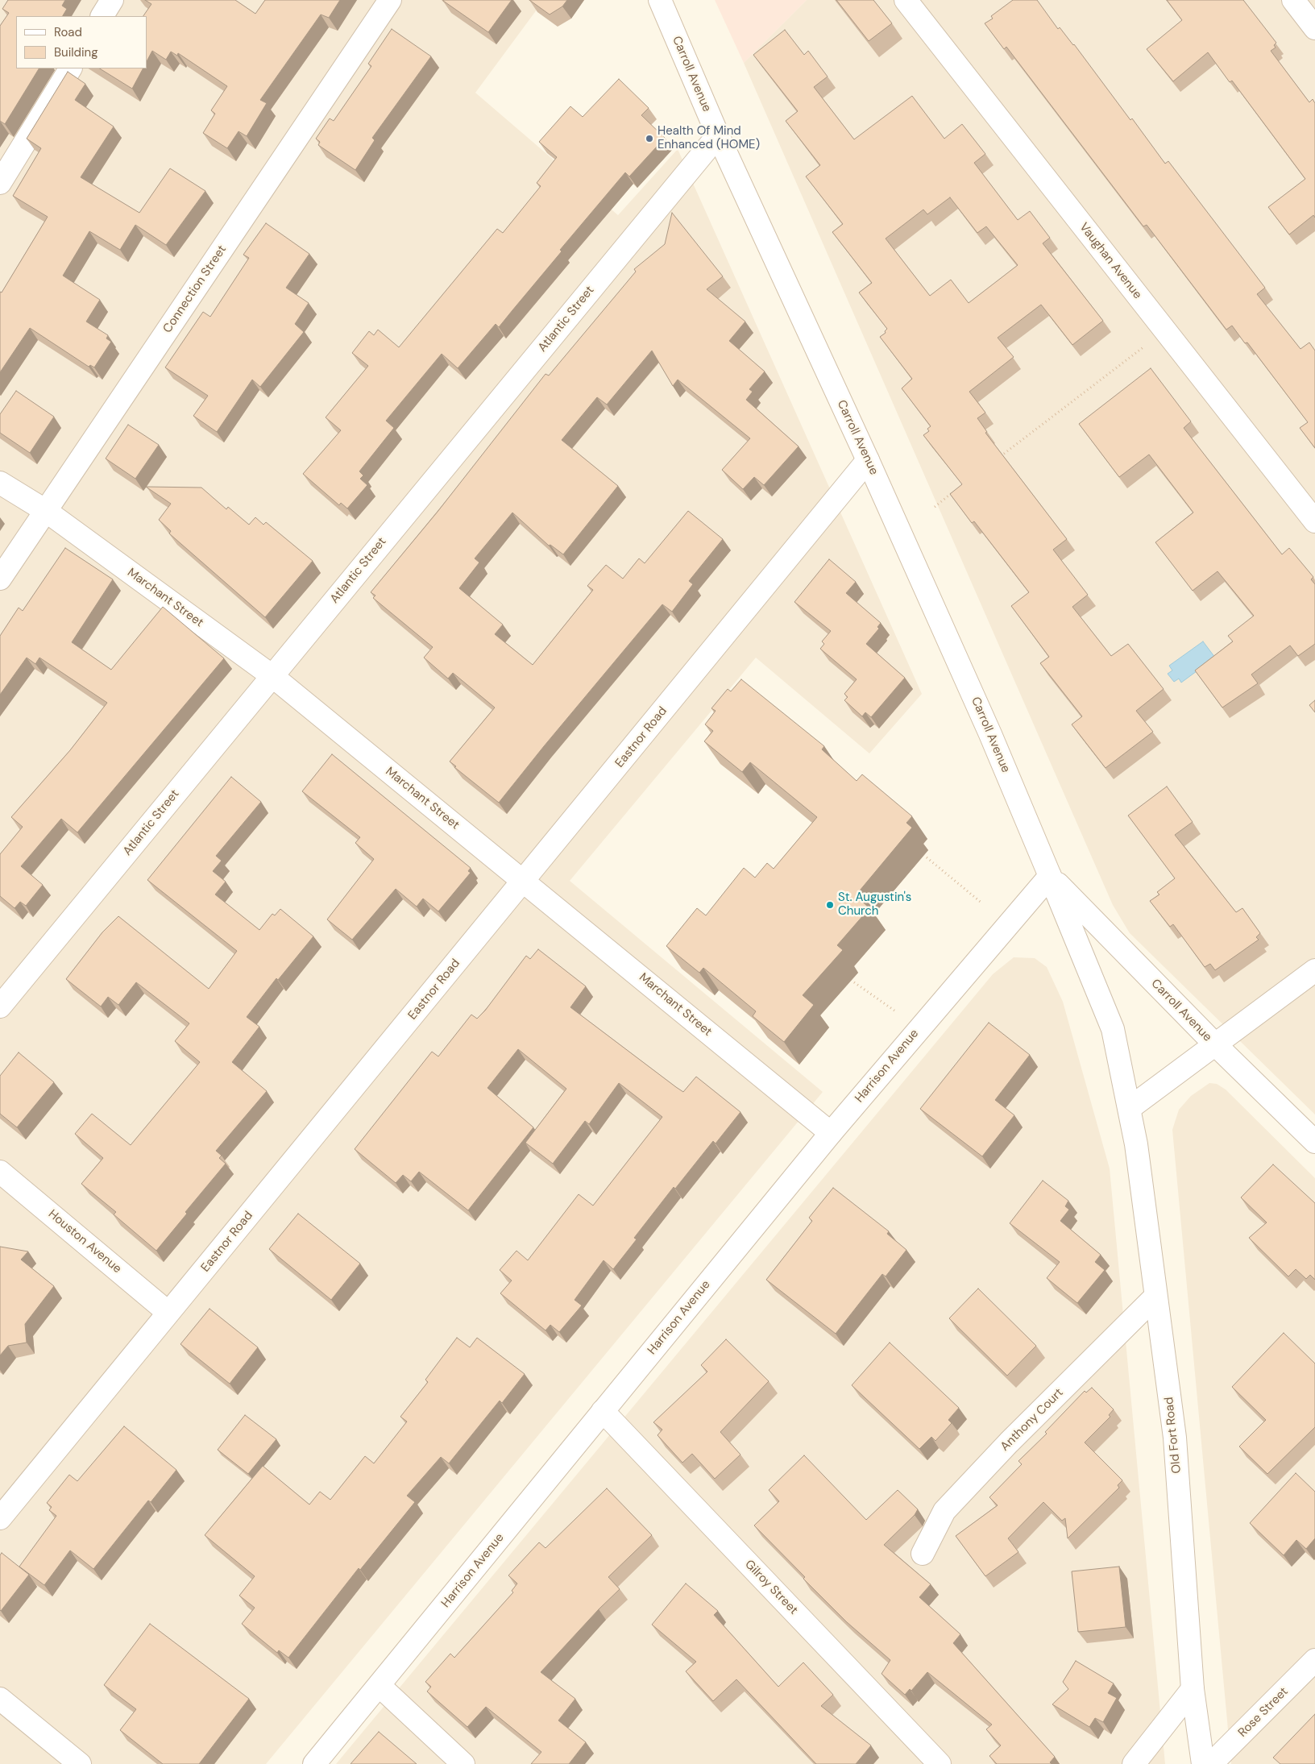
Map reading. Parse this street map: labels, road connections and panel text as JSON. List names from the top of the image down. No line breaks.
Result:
{"streets":{"street":["Carroll Avenue","Vaughan Avenue","Connection Street","Atlantic Street","Marchant Street","Eastnor Road","Harrison Avenue","Houston Avenue","Anthony Court","Old Fort Road","Gilroy Street","Rose Street"]},"crossings":[["Carroll Avenue","Atlantic Street"],["Carroll Avenue","Eastnor Road"],["Carroll Avenue","Harrison Avenue"],["Carroll Avenue","Old Fort Road"],["Connection Street","Marchant Street"],["Atlantic Street","Marchant Street"],["Marchant Street","Eastnor Road"],["Marchant Street","Harrison Avenue"],["Eastnor Road","Houston Avenue"],["Harrison Avenue","Gilroy Street"],["Anthony Court","Old Fort Road"]],"places":["Health Of Mind Enhanced (HOME)","St. Augustin's Church"],"legend":["Road","Building"]}
